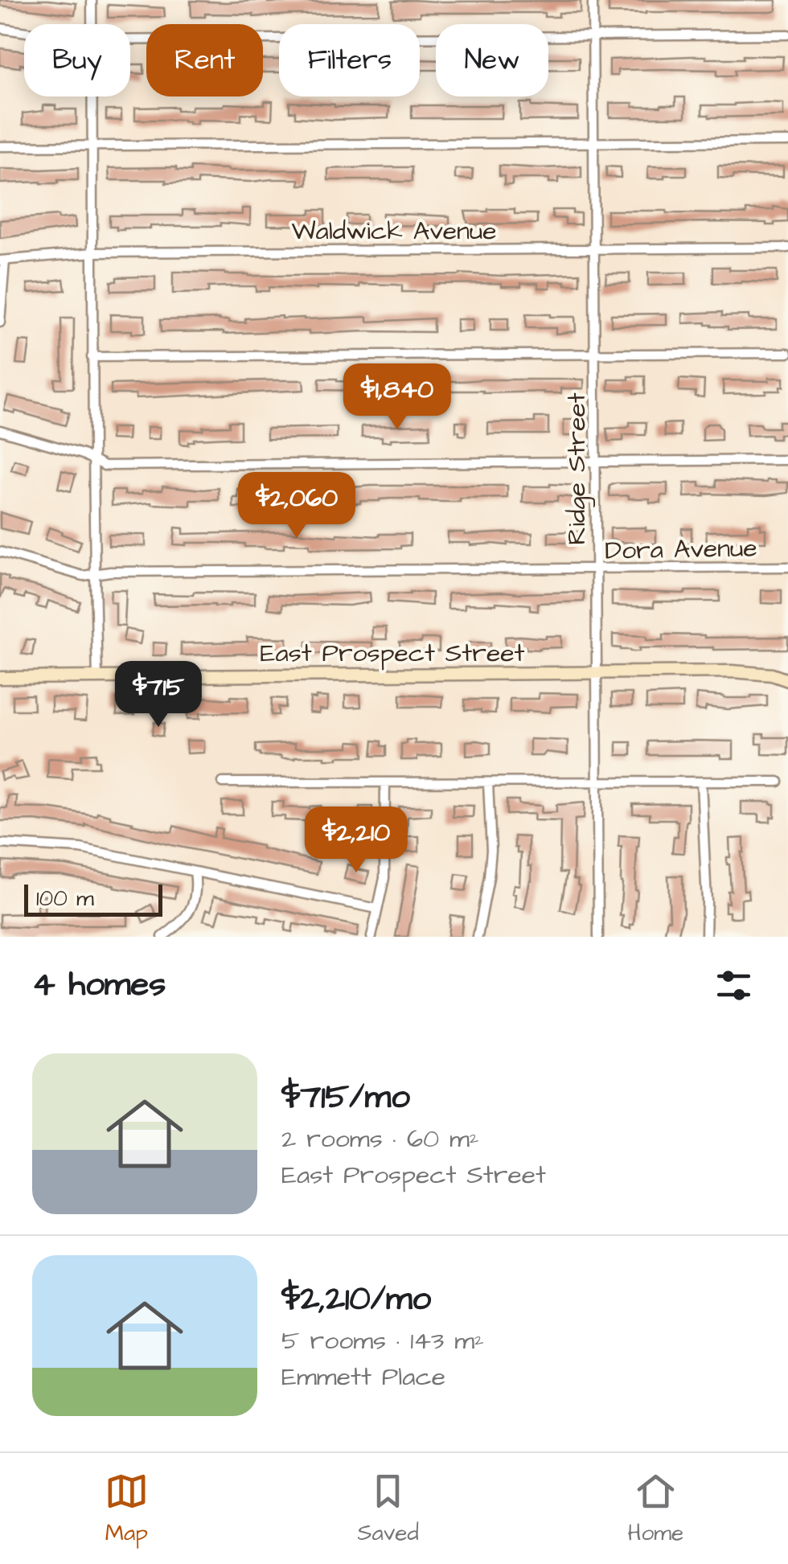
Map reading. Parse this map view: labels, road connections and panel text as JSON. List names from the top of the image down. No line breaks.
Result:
{"streets":{"street":["Waldwick Avenue","Ridge Street","Dora Avenue","East Prospect Street"]},"crossings":[["Waldwick Avenue","Ridge Street"],["Ridge Street","Dora Avenue"],["Ridge Street","East Prospect Street"]],"scale_bar":"100 m","page":{"chip":["Buy","Rent","Filters","New"],"price":["$1,840","$2,060","$715","$2,210"],"scale":"100 m","heading":"4 homes","list":[{"name":"$715/mo","note":"2 rooms · 60 m² · East Prospect Street"},{"name":"$2,210/mo","note":"5 rooms · 143 m² · Emmett Place"}],"tabs":["Map","Saved","Home"]}}
